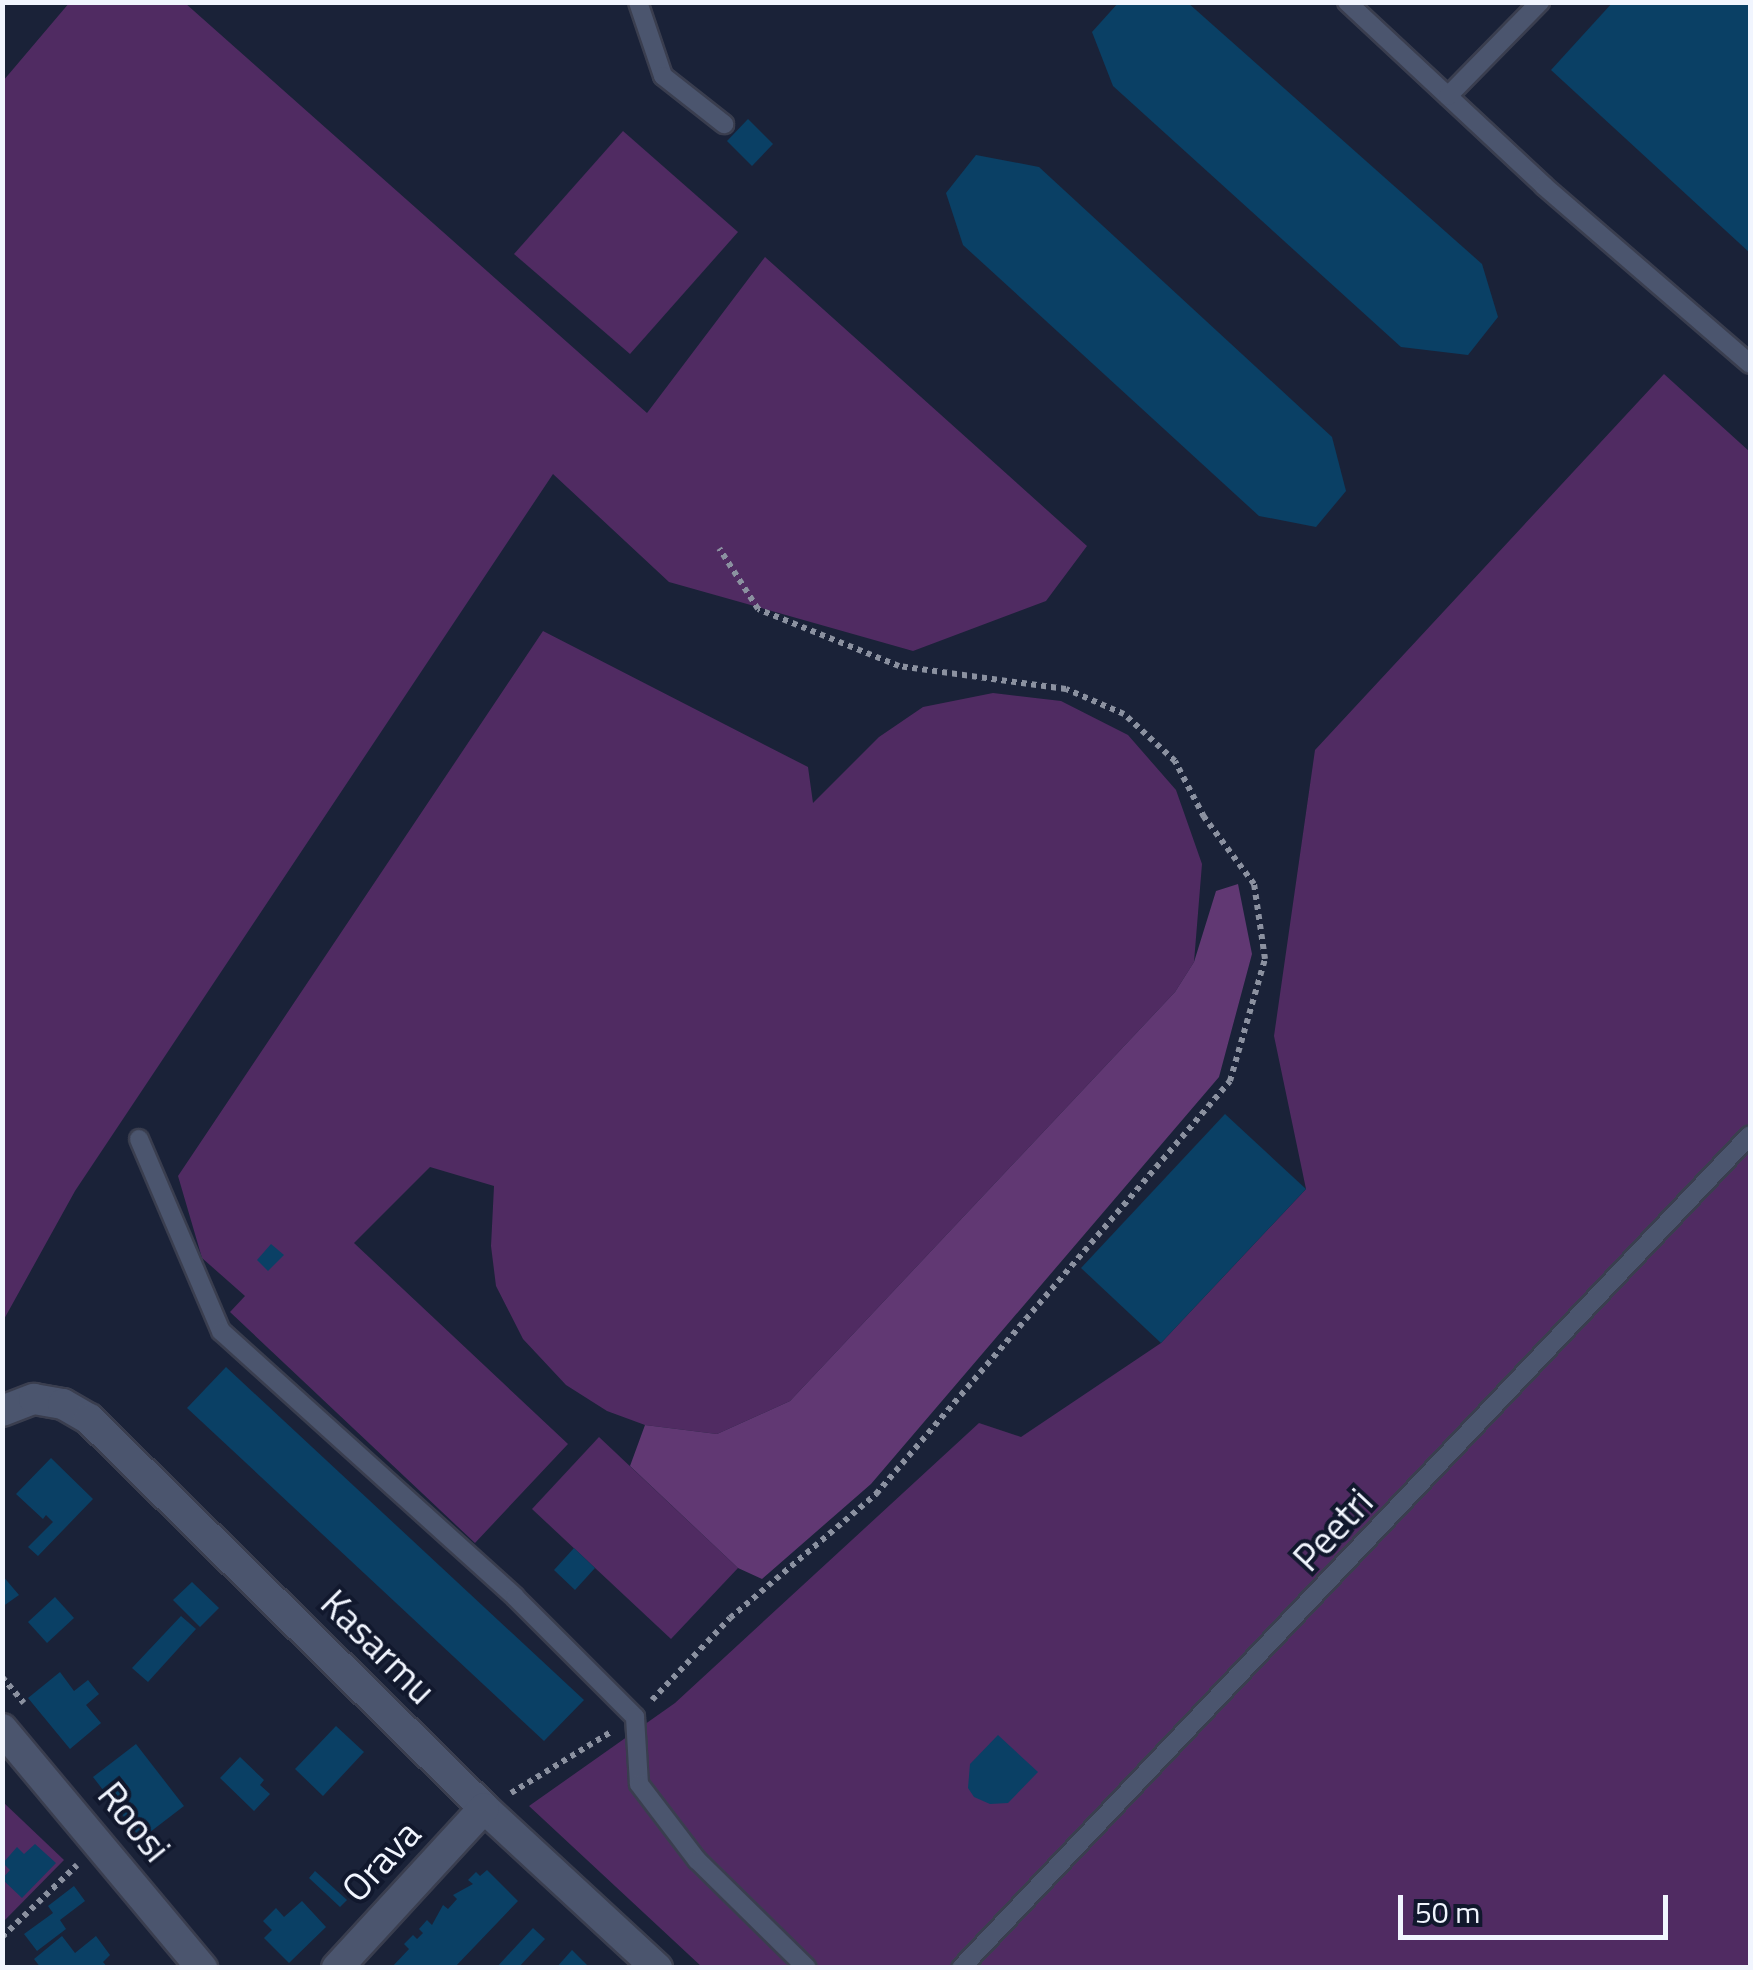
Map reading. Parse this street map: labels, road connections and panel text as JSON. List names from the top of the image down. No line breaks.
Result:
{"streets":{"street":["Kasarmu","Roosi","Orava"],"lane":["Peetri"]},"crossings":[["Kasarmu","Orava"]],"scale_bar":"50 m"}
